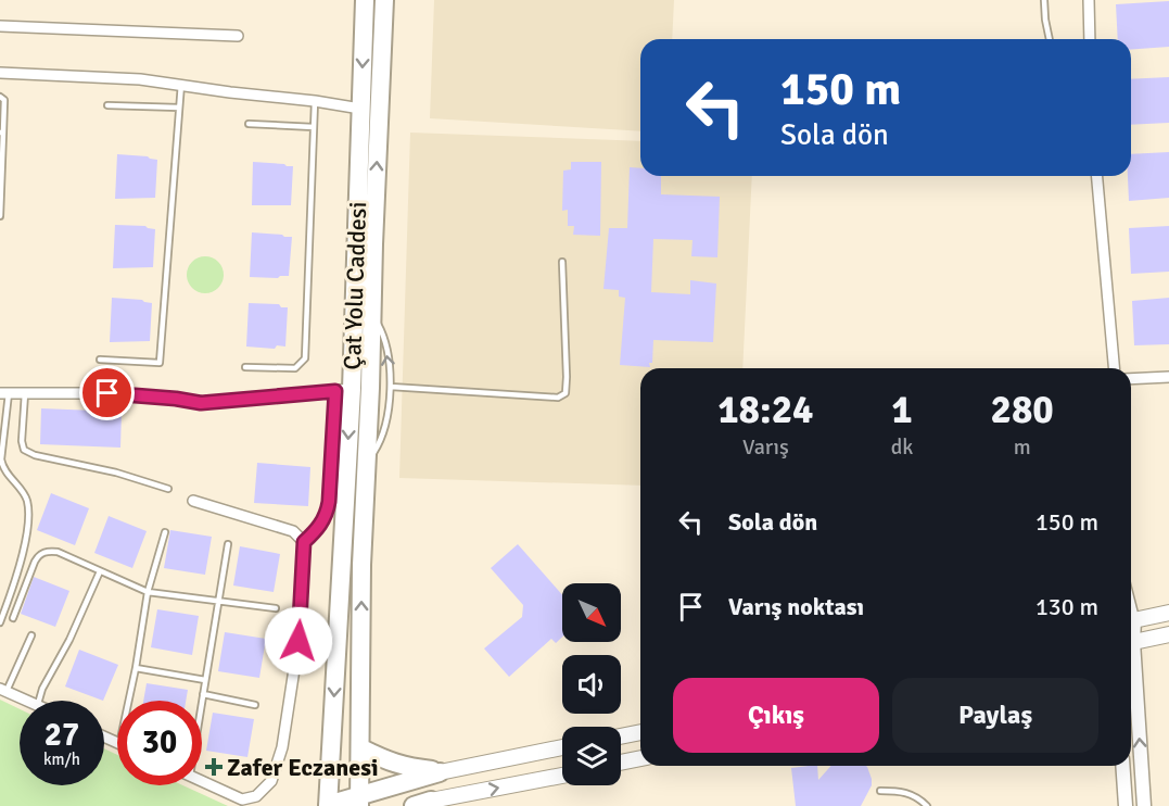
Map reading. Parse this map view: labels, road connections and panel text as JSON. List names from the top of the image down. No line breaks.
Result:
{"streets":{"highway":["Çat Yolu Caddesi"]},"places":{"health":["Zafer Eczanesi"]},"north":"bottom right","page":{"turn":["150 m","Sola dön"],"eta":["18:24","Varış","1","dk","280","m"],"list":[{"name":"Sola dön","value":"150 m"},{"name":"Varış noktası","value":"130 m"}],"buttons":["Çıkış","Paylaş"],"speed":"27 km/h","limit":"30"}}
